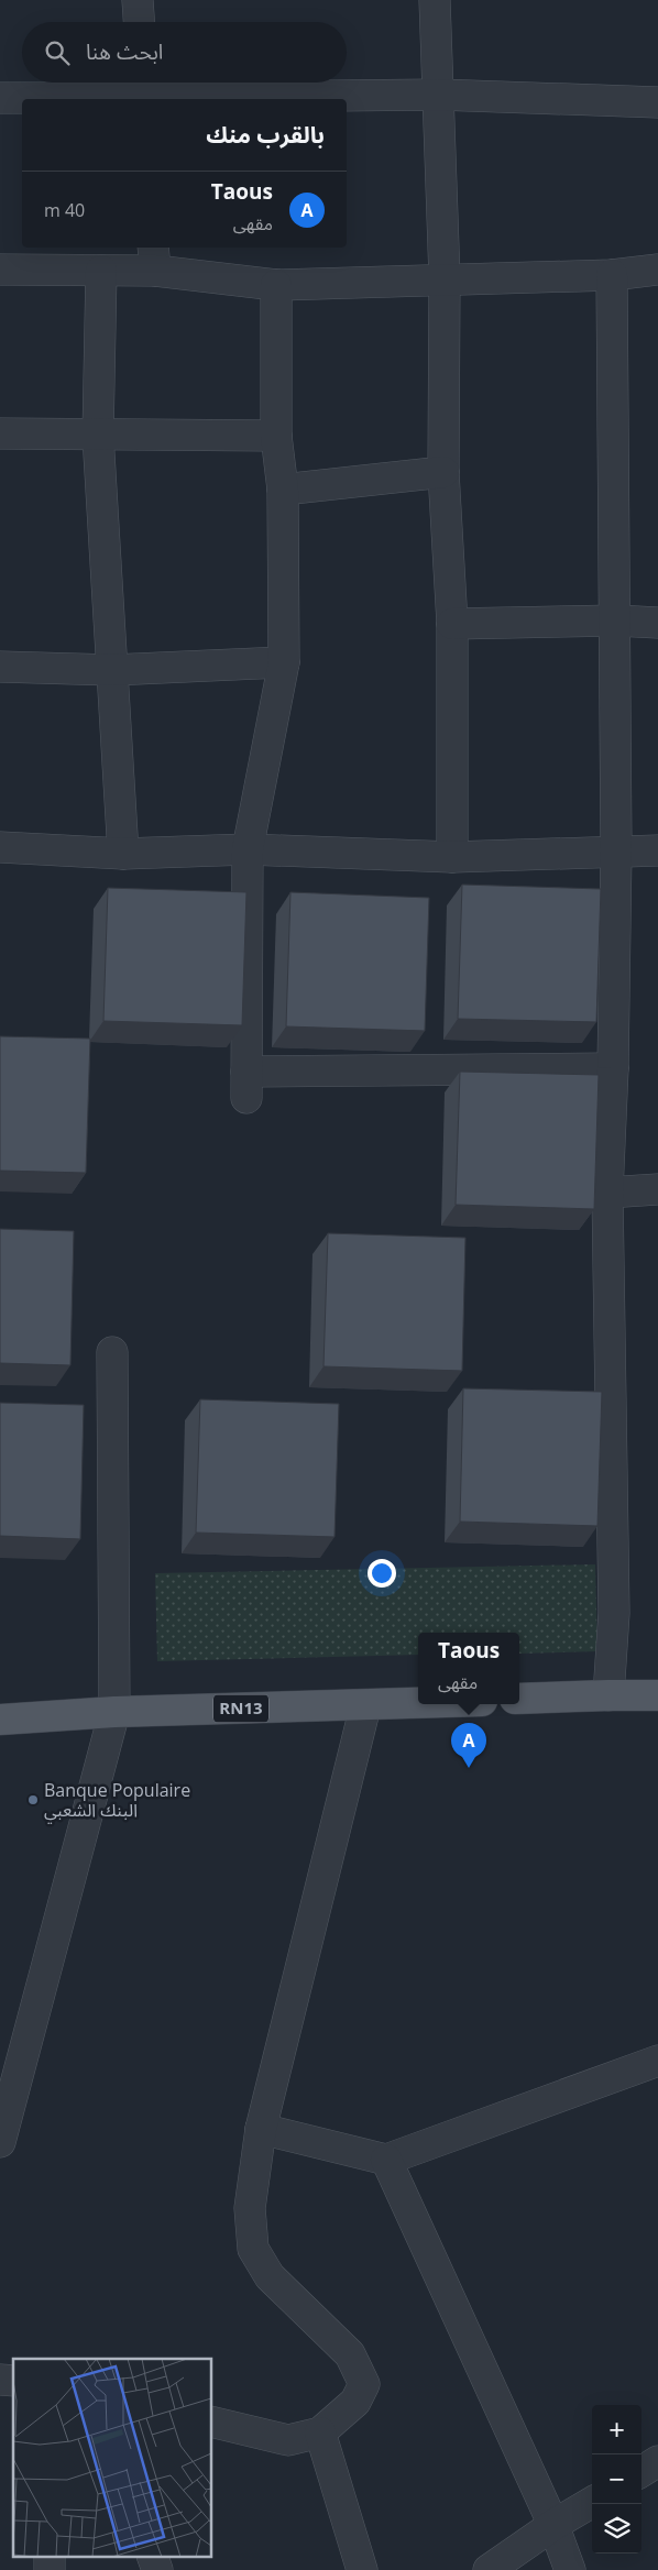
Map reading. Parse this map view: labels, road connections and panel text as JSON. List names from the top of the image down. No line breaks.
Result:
{"streets":{"main road":["RN13"]},"places":["Banque Populaire البنك الشعبي"],"page":{"search":"ابحث هنا","heading":"بالقرب منك","list":[{"mark":"A","name":"Taous","note":"مقهى","value":"40 m"}],"popup":["Taous","مقهى"],"pins":"A","map_buttons":["+","−"]}}
